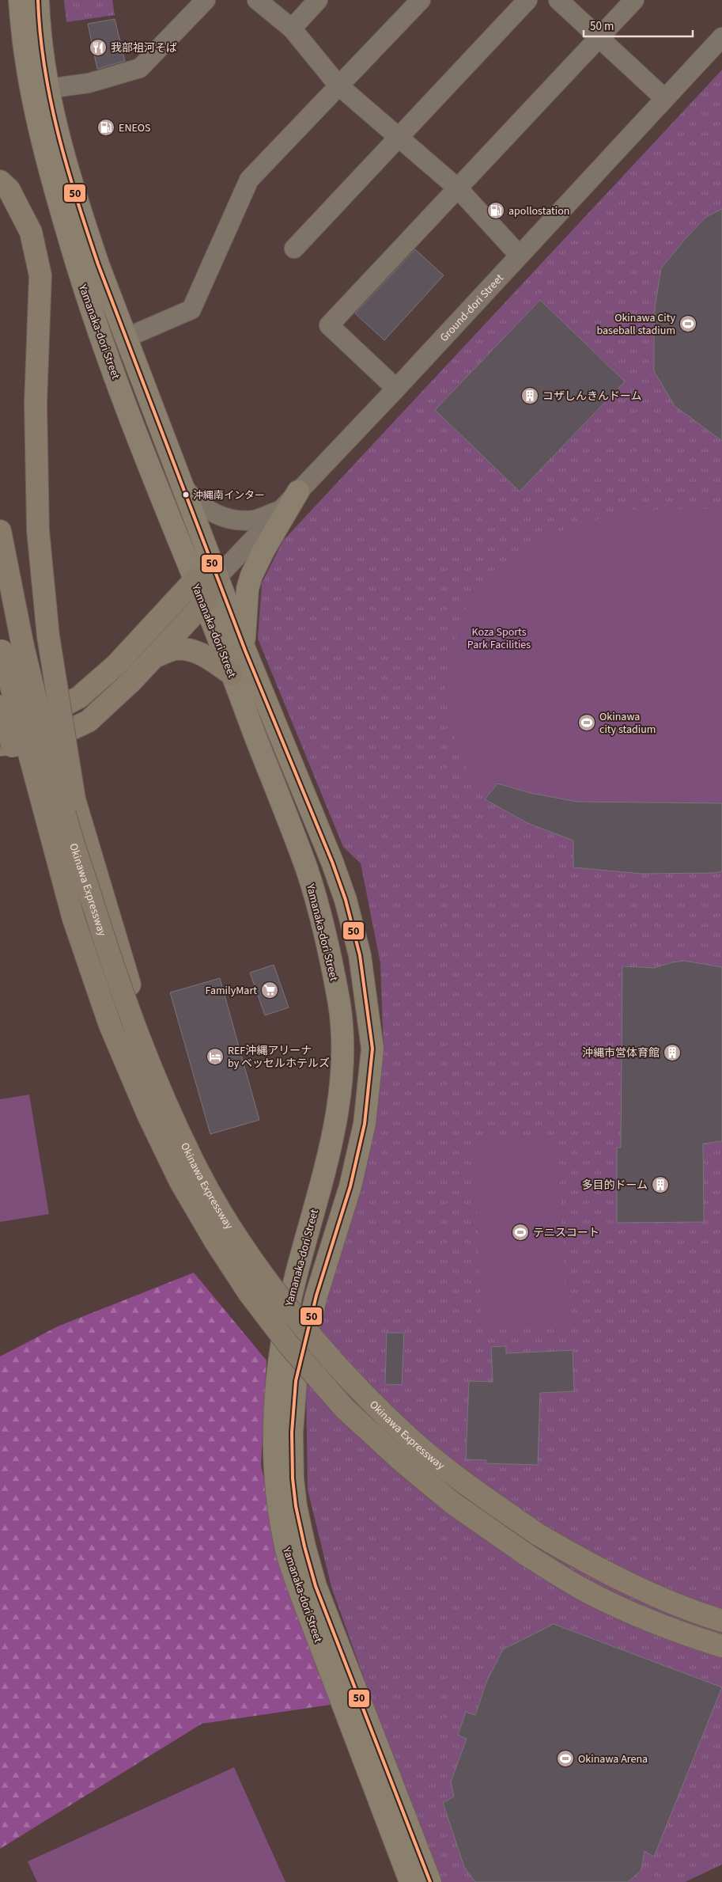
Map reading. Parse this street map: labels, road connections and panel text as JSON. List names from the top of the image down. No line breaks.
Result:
{"streets":{"highway":["Okinawa Expressway"],"main road":["Yamanaka-dori Street"],"street":["Ground-dori Street"]},"crossings":[["Ground-dori Street","Yamanaka-dori Street"]],"parks":["Koza Sports Park Facilities"],"places":{"restaurant":["我部祖河そば"],"fuel station":["ENEOS","apollostation"],"sports":["Okinawa City baseball stadium","Okinawa city stadium","テニスコート","Okinawa Arena"],"building":["コザしんきんドーム","沖縄市営体育館","多目的ドーム"],"other":["沖縄南インター"],"supermarket":["FamilyMart"],"hotel":["REF沖縄アリーナ by ベッセルホテルズ"]},"lines":["transit line 50"],"scale_bar":"50 m"}
